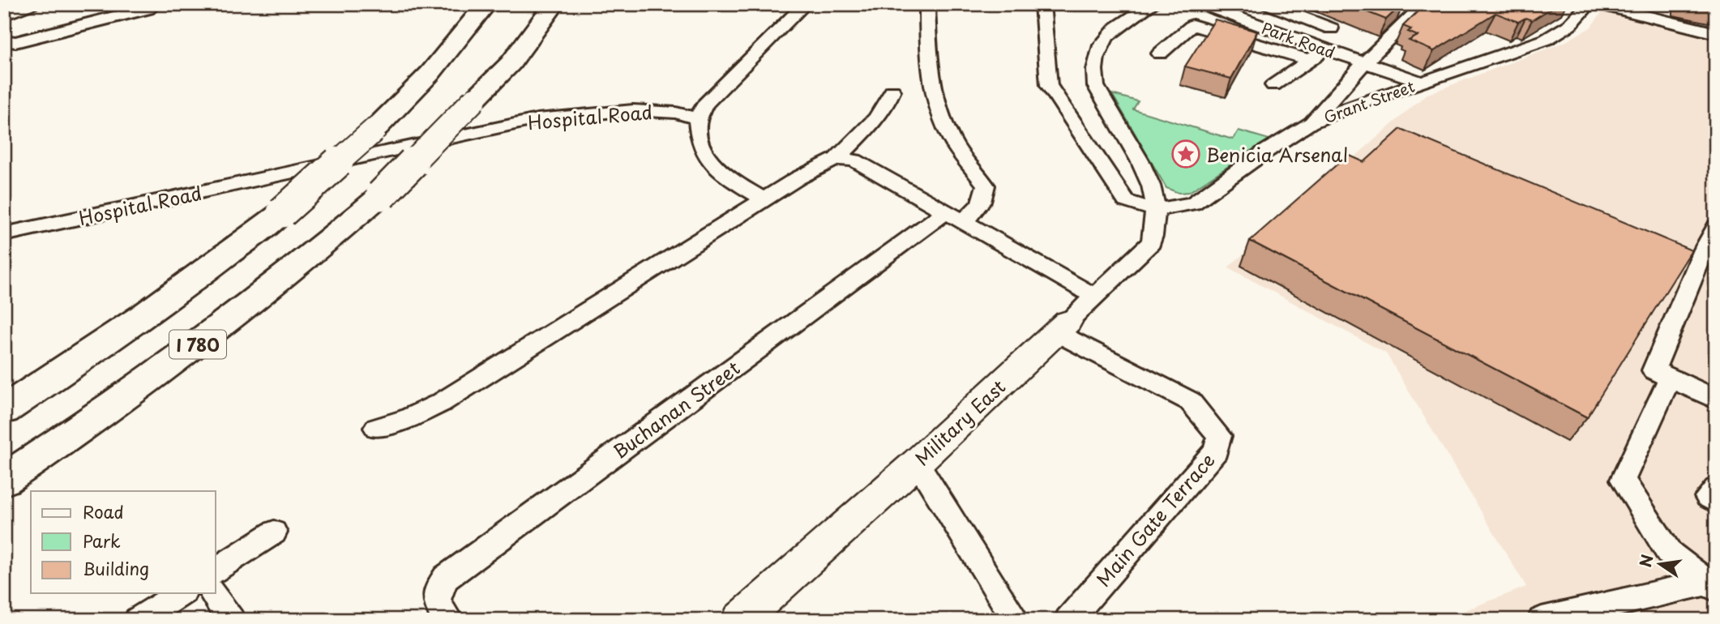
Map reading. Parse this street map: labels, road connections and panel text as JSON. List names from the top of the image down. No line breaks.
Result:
{"streets":{"highway":["I 780"],"main road":["Military East"],"street":["Park Road","Grant Street","Hospital Road","Buchanan Street","Main Gate Terrace"]},"crossings":[["Park Road","Grant Street"],["Grant Street","Military East"],["Military East","Main Gate Terrace"]],"places":{"place":["Benicia Arsenal"]},"legend":["Road","Park","Building"],"north":"left"}
